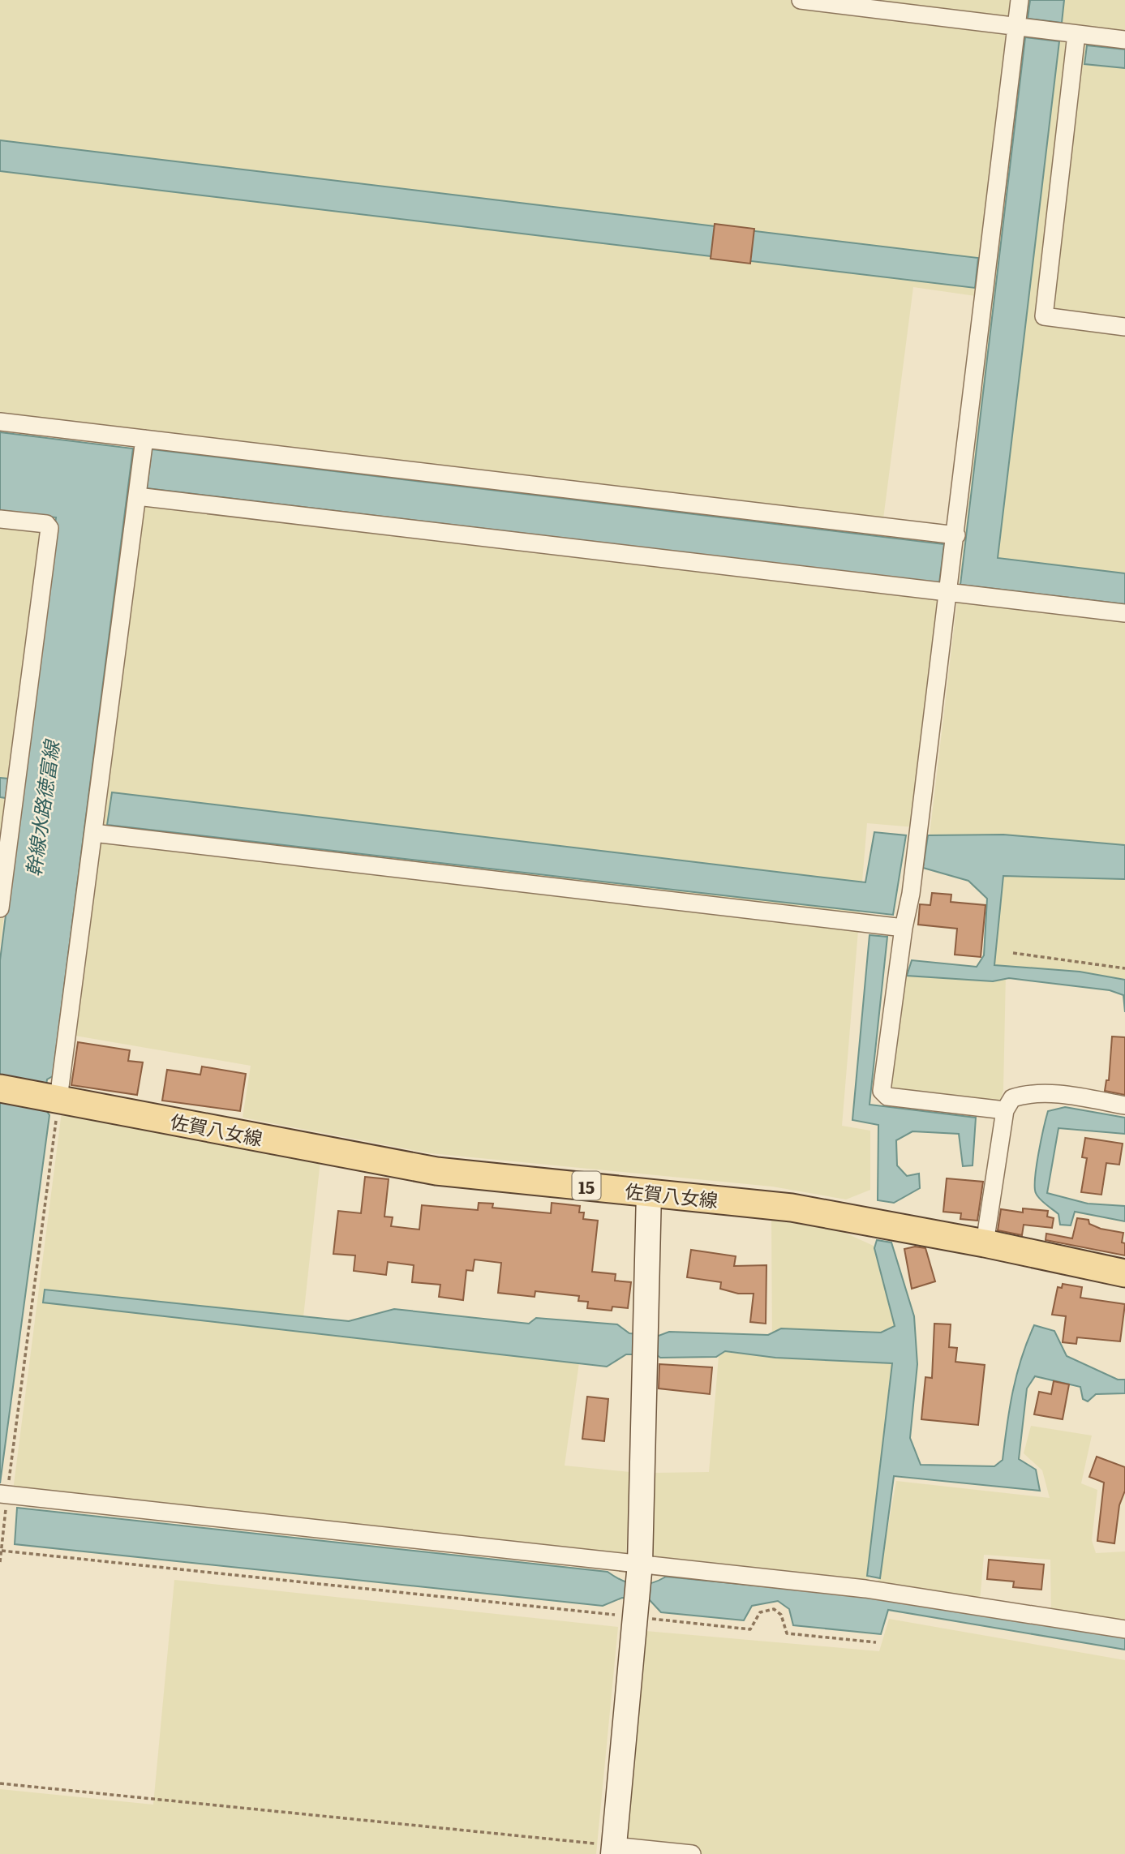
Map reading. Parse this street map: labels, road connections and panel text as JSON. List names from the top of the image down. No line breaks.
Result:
{"streets":{"main road":["佐賀八女線","15"]},"crossings":[["佐賀八女線","15"]],"water":["幹線水路徳富線"]}
